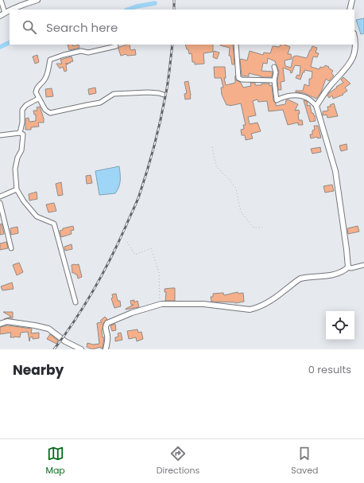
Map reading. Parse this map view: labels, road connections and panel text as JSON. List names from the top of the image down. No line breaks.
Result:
{"page":{"search":"Search here","heading":["Nearby","0 results"],"nav":["Map","Directions","Saved"]}}
